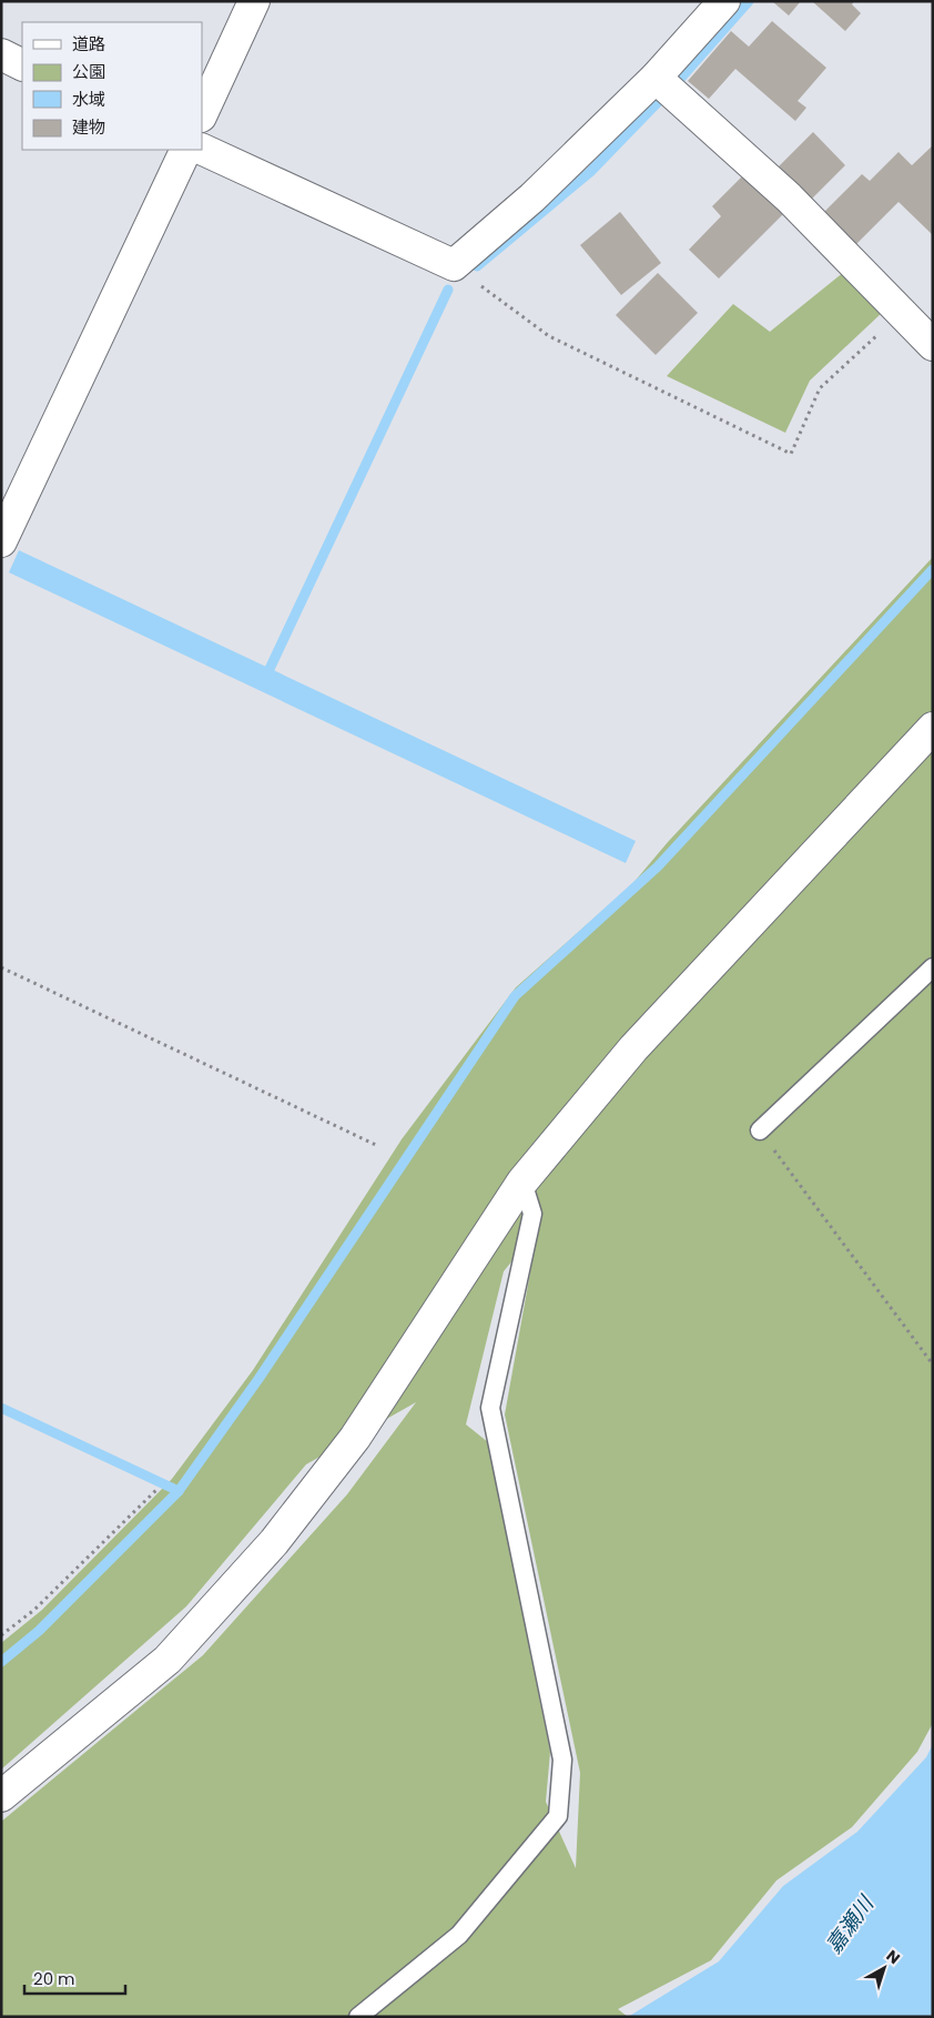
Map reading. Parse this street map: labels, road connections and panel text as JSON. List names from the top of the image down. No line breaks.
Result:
{"water":["嘉瀬川"],"legend":["道路","公園","水域","建物"],"scale_bar":"20 m","north":"top right"}
